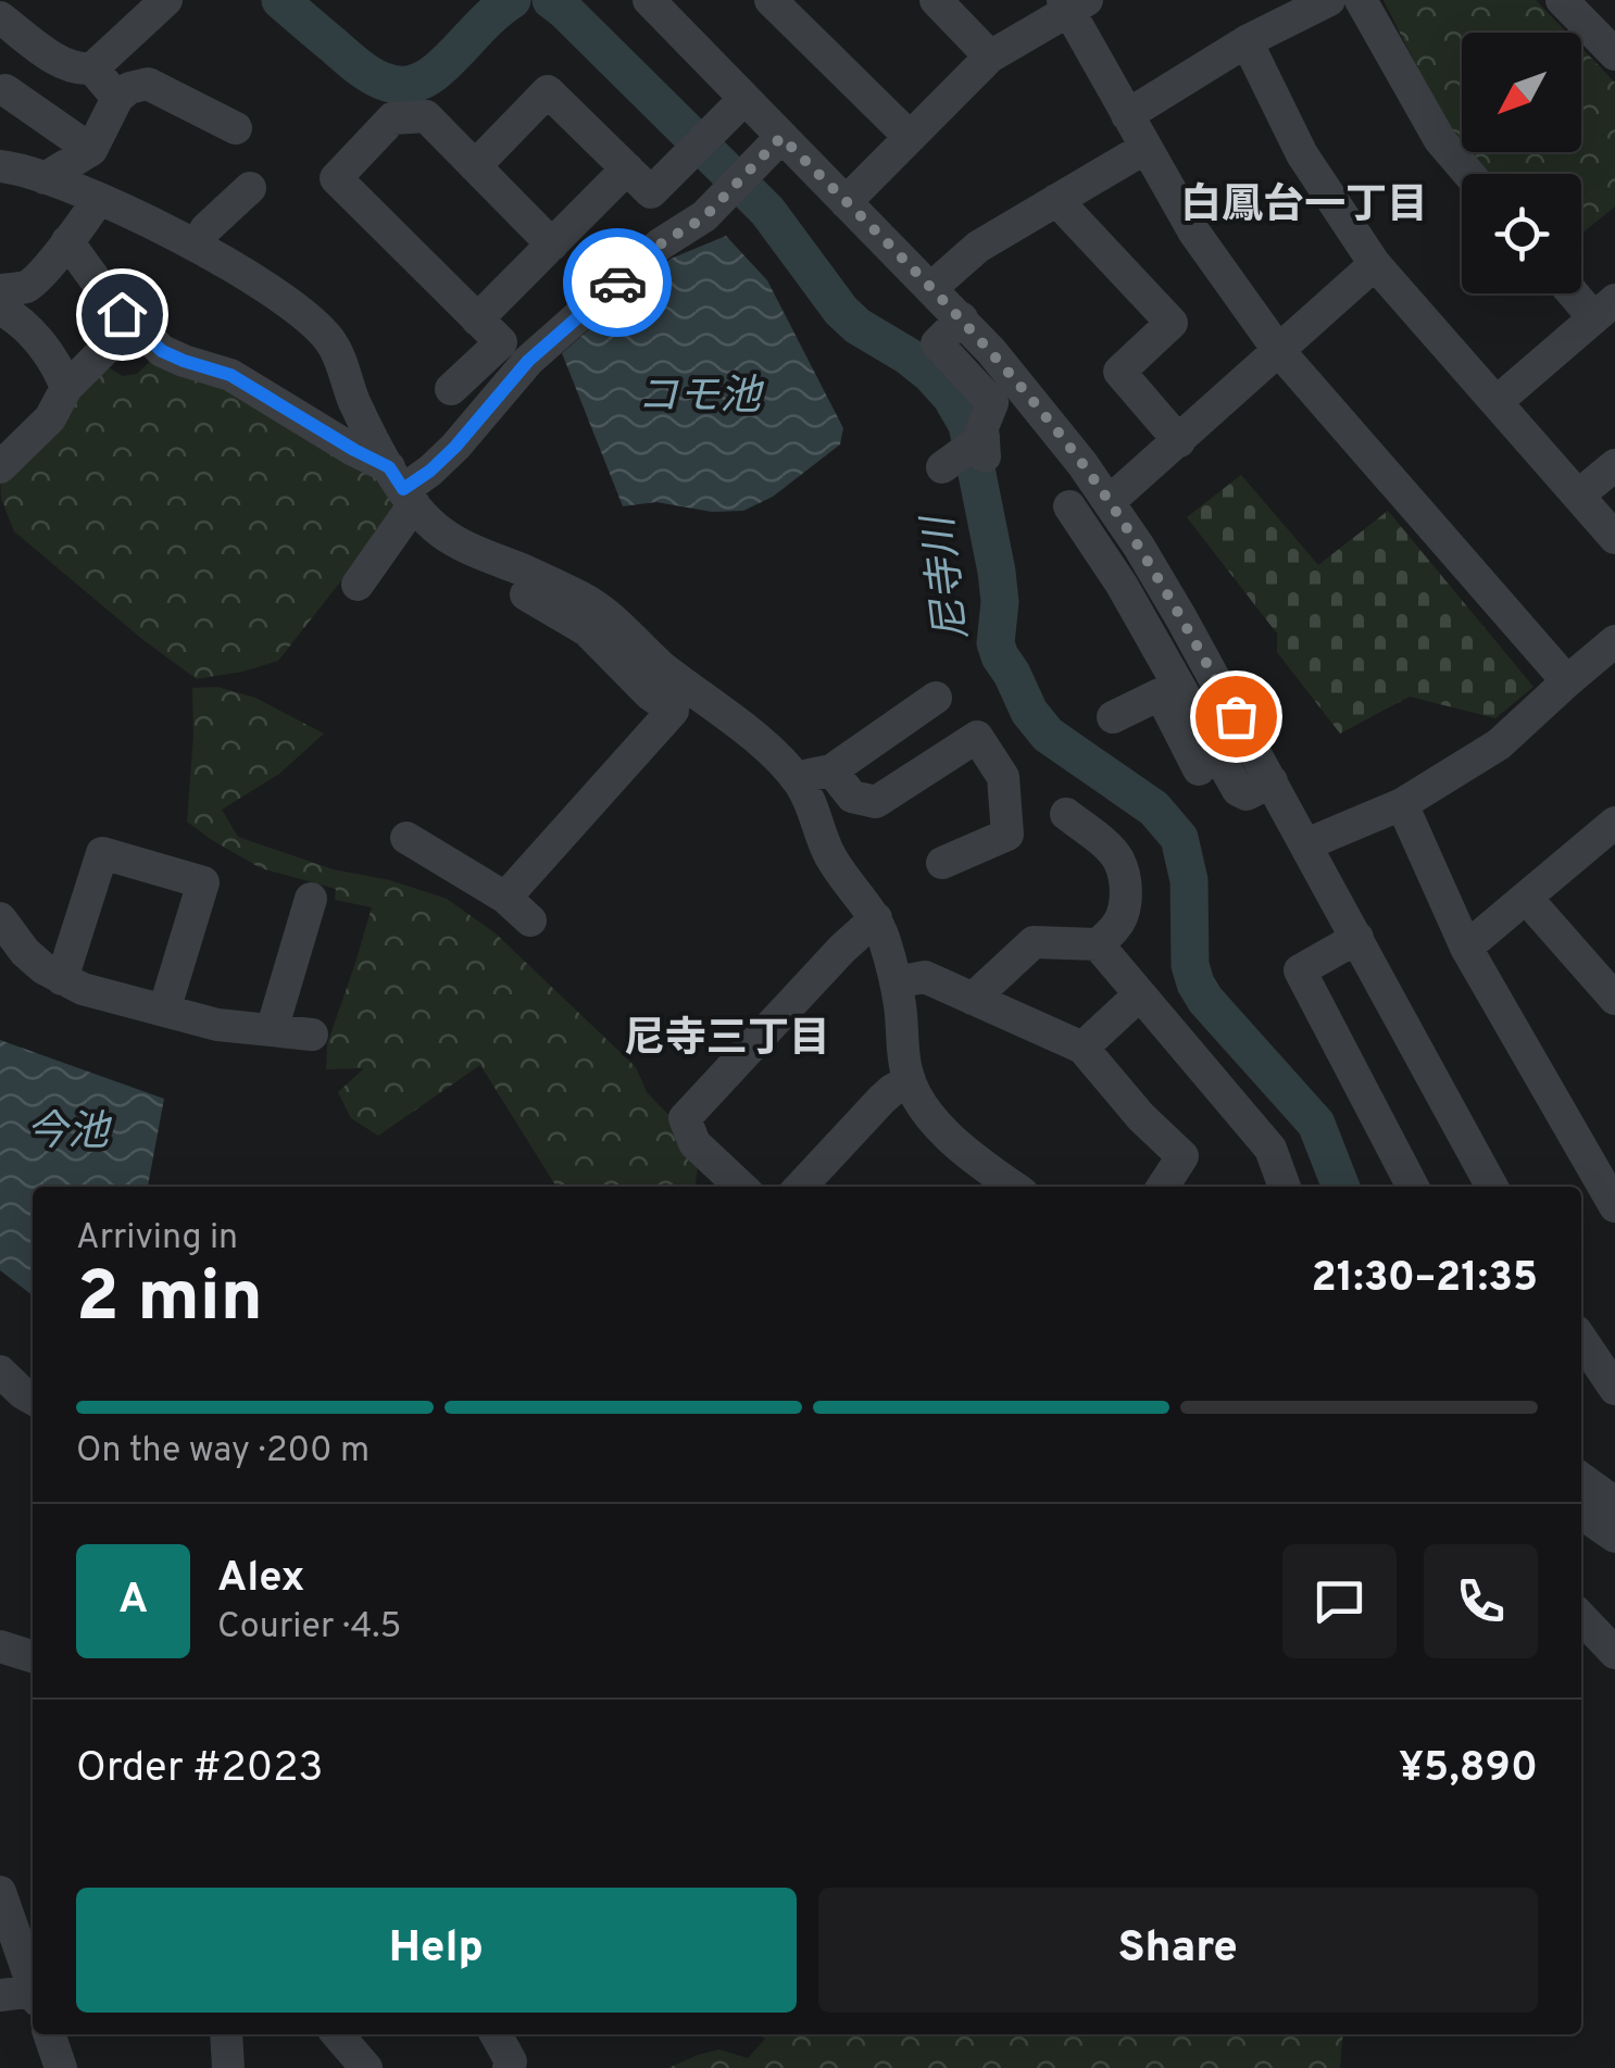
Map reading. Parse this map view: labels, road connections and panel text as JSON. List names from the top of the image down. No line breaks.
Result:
{"districts":["白鳳台一丁目","尼寺三丁目"],"water":["コモ池","尼寺川","今池"],"north":"bottom left","page":{"heading":["2 min","Arriving in","21:30–21:35"],"panel":["Alex","Courier · 4.5","Order #2023","¥5,890"],"bar":"On the way · 200 m","round":"A","buttons":["Help","Share"]}}
